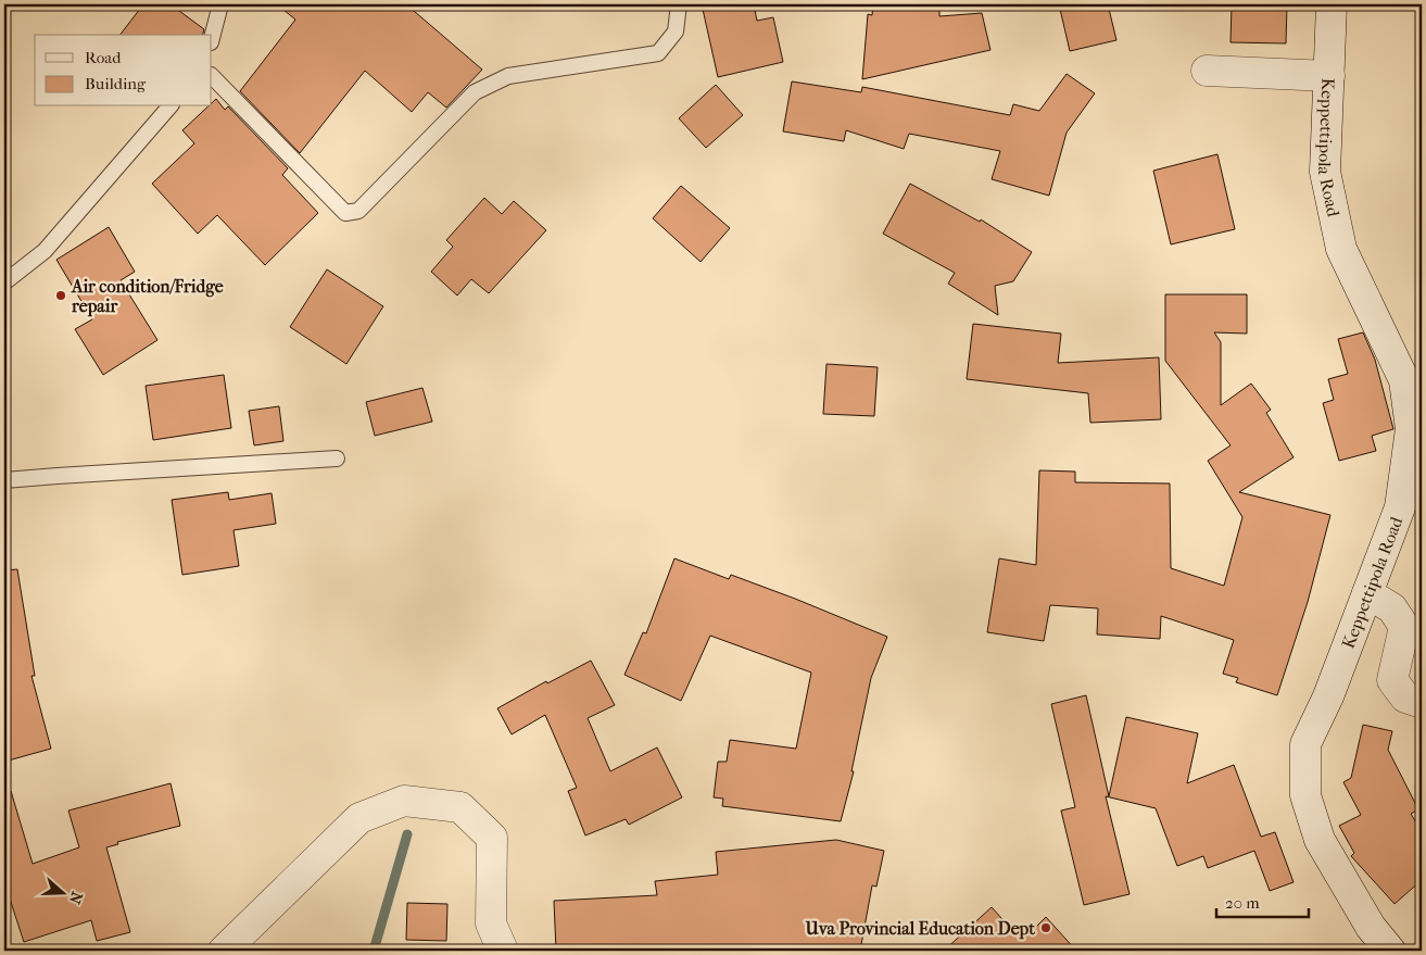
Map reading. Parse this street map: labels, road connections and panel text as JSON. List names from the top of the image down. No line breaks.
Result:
{"streets":{"main road":["Keppettipola Road"]},"places":["Air condition/Fridge repair","Uva Provincial Education Dept"],"legend":["Road","Building"],"scale_bar":"20 m","north":"right"}
